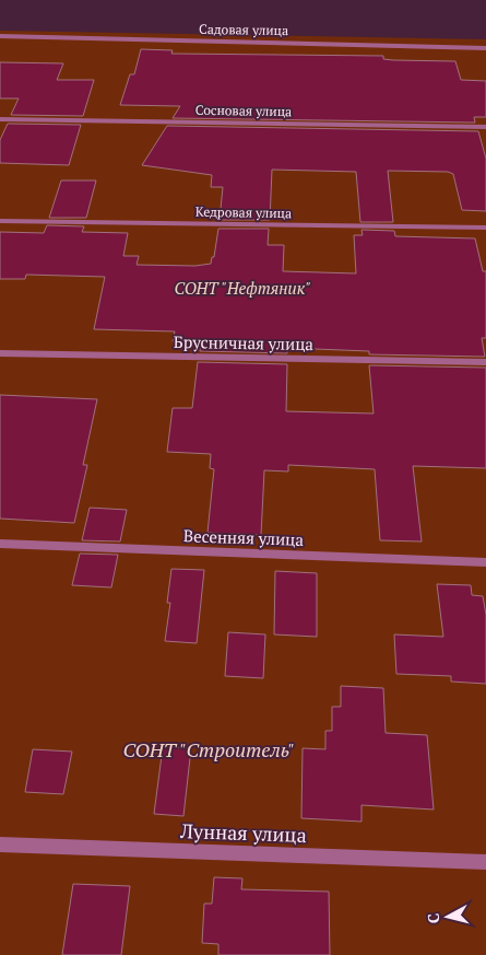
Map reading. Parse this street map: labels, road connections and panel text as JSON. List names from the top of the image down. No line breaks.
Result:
{"streets":{"street":["Садовая улица","Сосновая улица","Кедровая улица","Брусничная улица","Весенняя улица","Лунная улица"]},"parks":["СОНТ \"Нефтяник\"","СОНТ \"Строитель\""],"north":"left"}
